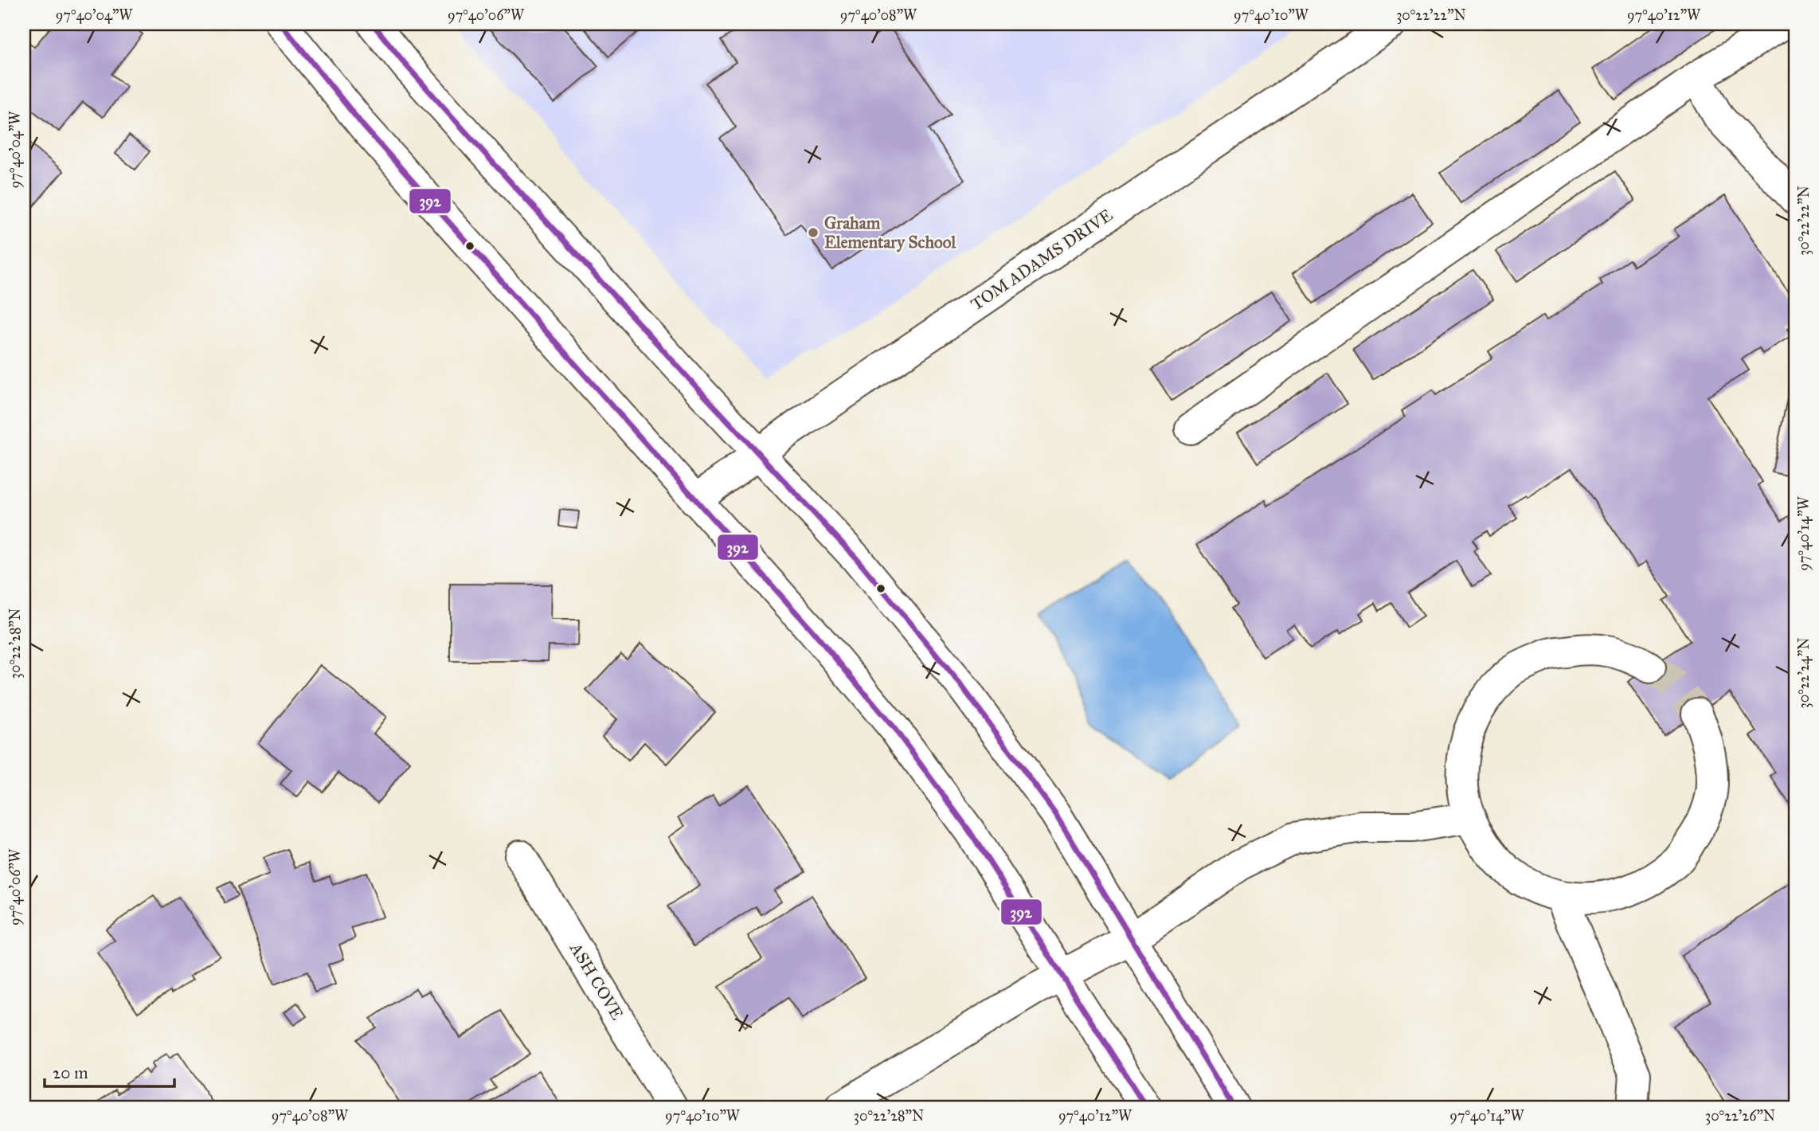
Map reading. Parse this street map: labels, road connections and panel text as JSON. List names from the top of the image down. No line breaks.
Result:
{"streets":{"main road":["TOM ADAMS DRIVE","ASH COVE"]},"places":["Graham Elementary School"],"lines":["transit line 392"],"scale_bar":"20 m","coordinates":["97°40'04\"W","97°40'06\"W","97°40'08\"W","97°40'10\"W","30°22'22\"N","97°40'12\"W","97°40'14\"W","30°22'28\"N","30°22'24\"N","30°22'26\"N"]}
